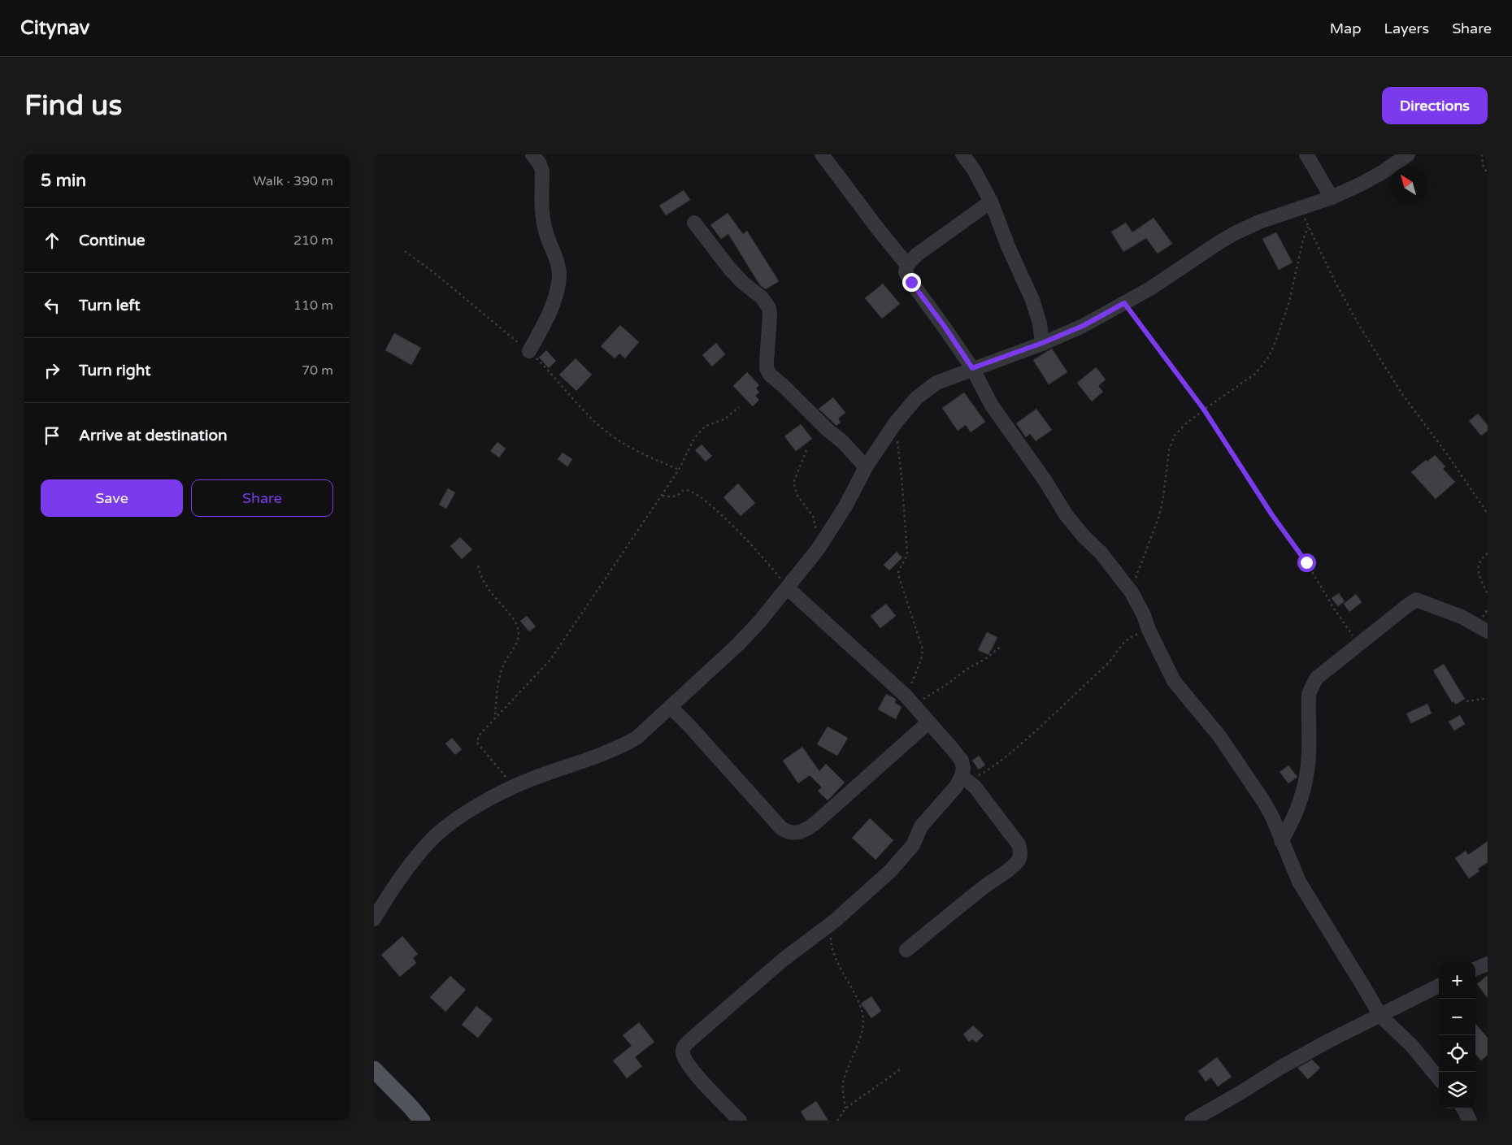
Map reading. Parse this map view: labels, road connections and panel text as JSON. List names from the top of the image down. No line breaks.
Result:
{"north":"top left","page":{"header":"Citynav","nav":["Map","Layers","Share"],"buttons":["Directions",["Save","Share"]],"title":"Find us","heading":["5 min","Walk · 390 m"],"list":[["Continue","210 m"],["Turn left","110 m"],["Turn right","70 m"],"Arrive at destination"],"map_buttons":["+","−"]}}
